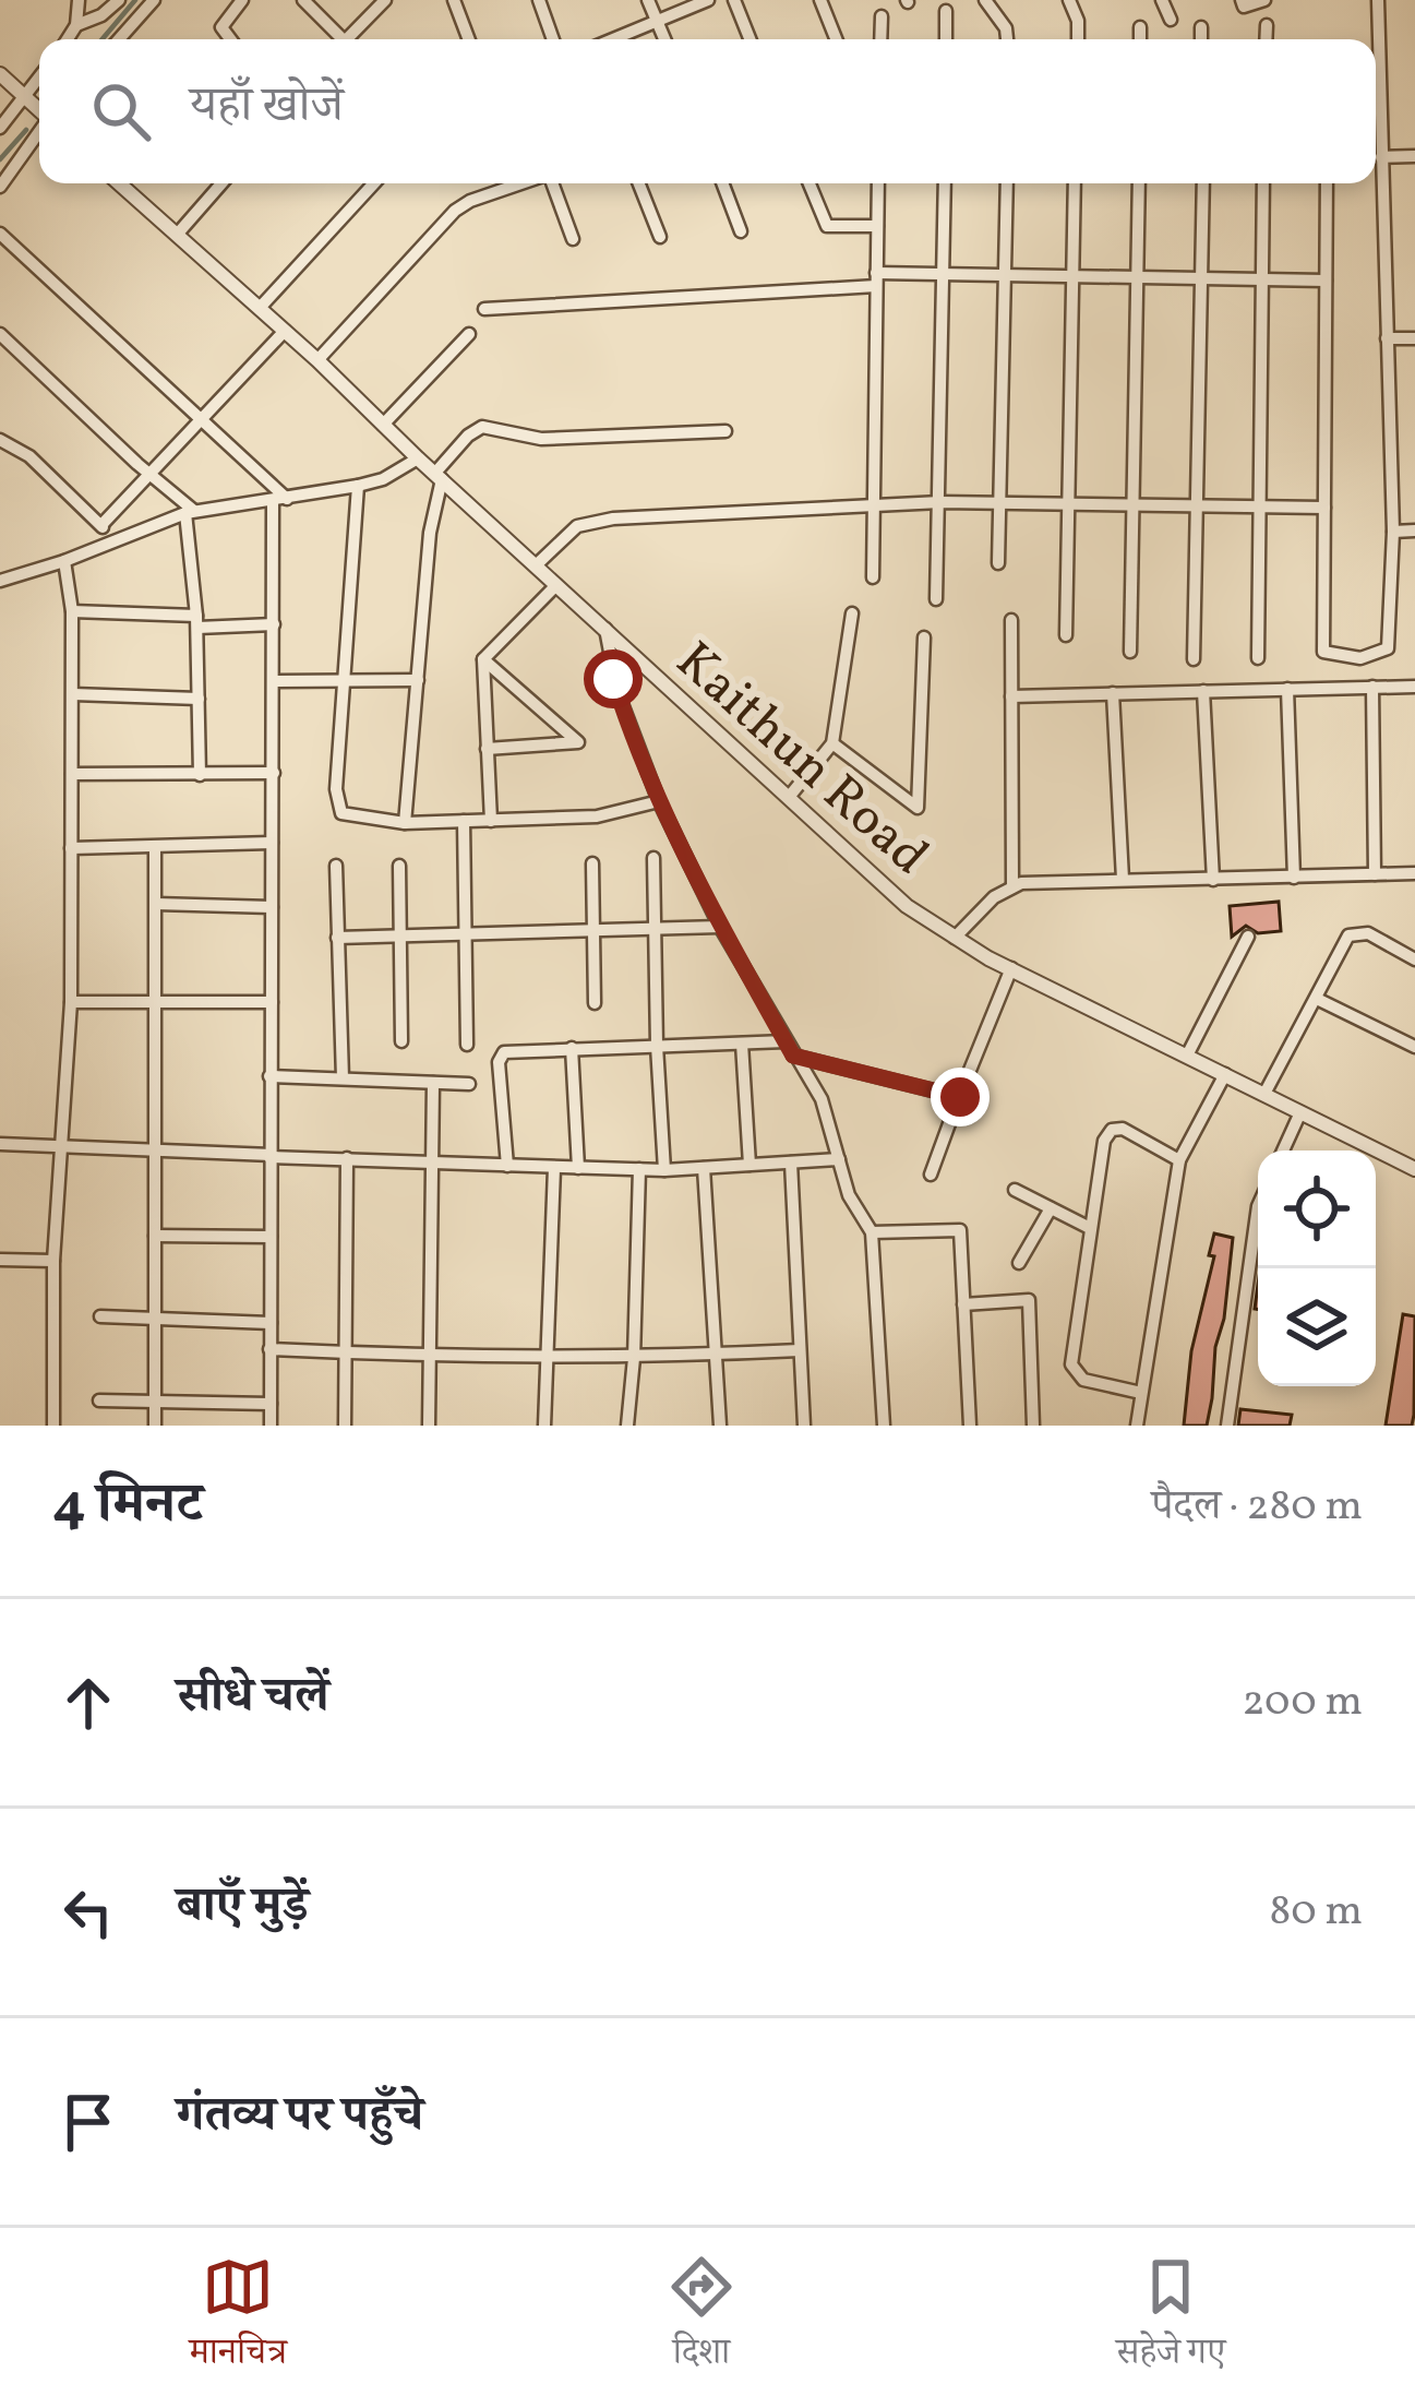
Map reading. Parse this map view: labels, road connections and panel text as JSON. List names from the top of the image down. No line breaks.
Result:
{"streets":{"street":["Kaithun Road"]},"page":{"search":"यहाँ खोजें","heading":["4 मिनट","पैदल · 280 m"],"list":[["सीधे चलें","200 m"],["बाएँ मुड़ें","80 m"],"गंतव्य पर पहुँचे"],"nav":["मानचित्र","दिशा","सहेजे गए"]}}
